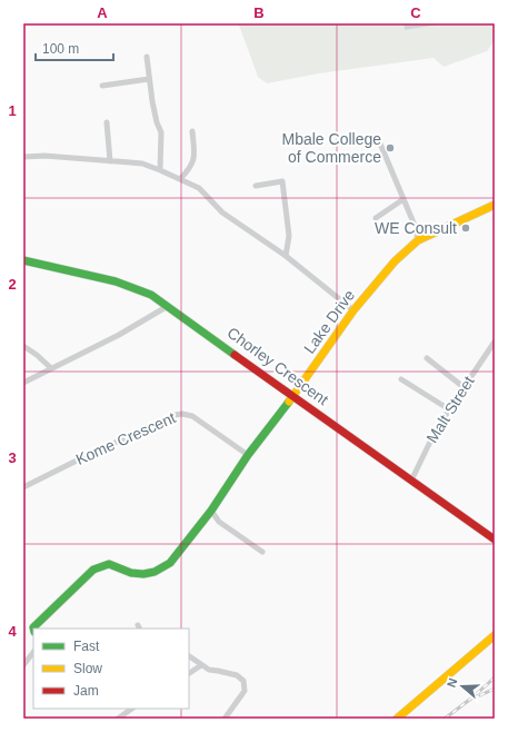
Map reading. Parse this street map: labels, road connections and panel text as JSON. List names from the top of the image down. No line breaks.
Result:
{"streets":{"main road":["Lake Drive","Chorley Crescent"],"street":["Malt Street","Kome Crescent"]},"crossings":[["Lake Drive","Chorley Crescent"],["Lake Drive","Kome Crescent"],["Chorley Crescent","Malt Street"]],"places":["Mbale College of Commerce","WE Consult"],"legend":["Fast","Slow","Jam"],"scale_bar":"100 m","north":"left","grid":{"columns":["A","B","C"],"rows":["1","2","3","4"]}}
